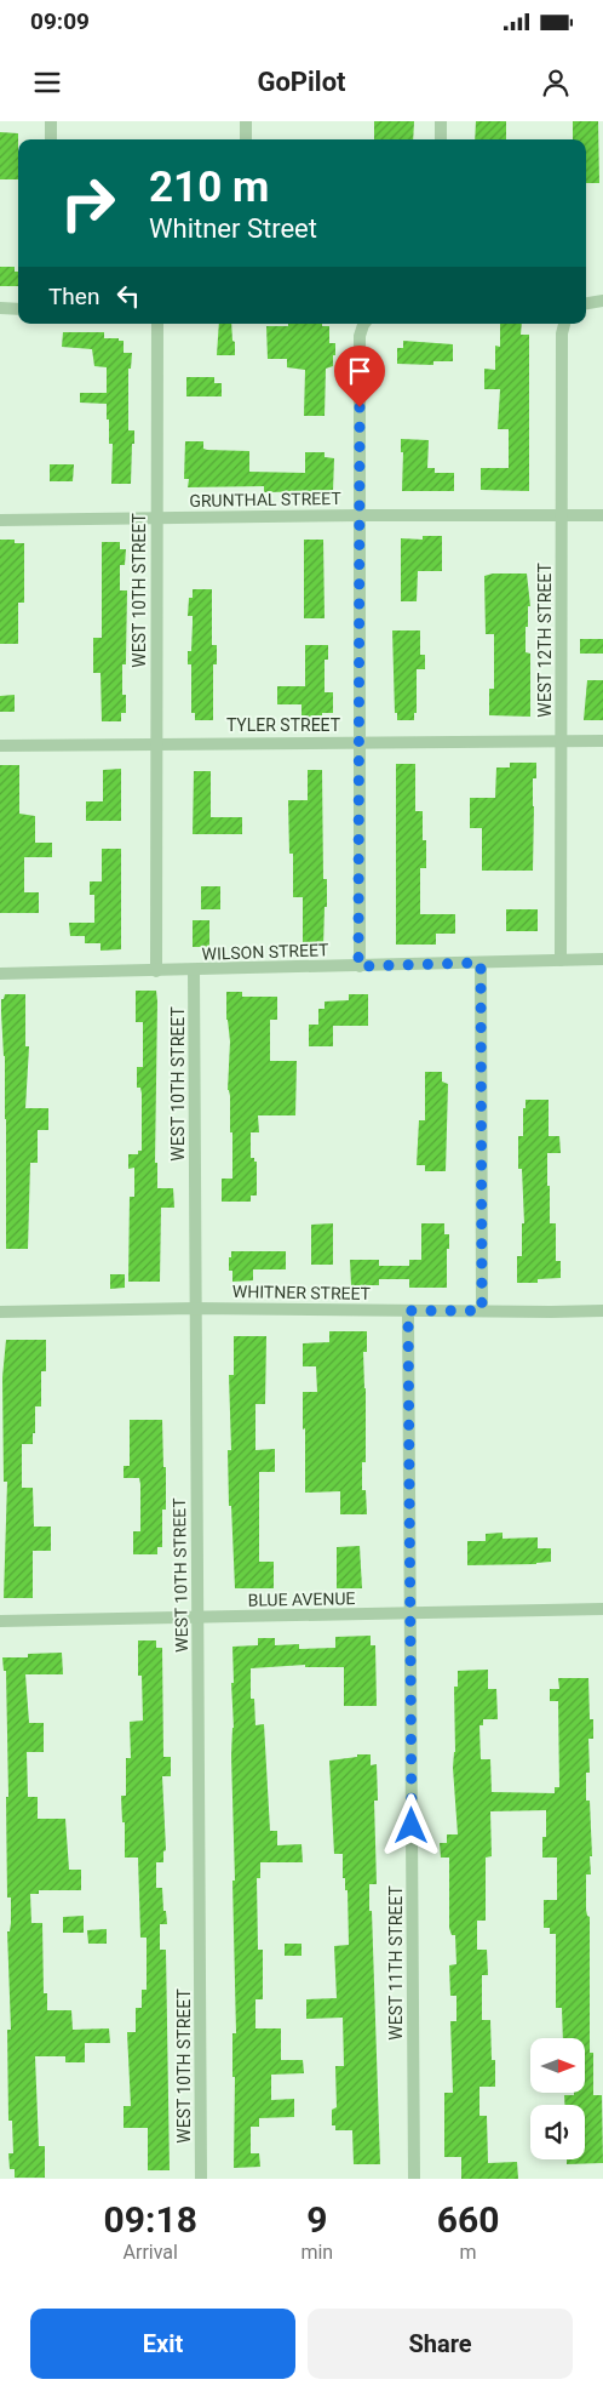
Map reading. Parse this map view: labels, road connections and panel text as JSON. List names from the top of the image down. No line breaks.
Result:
{"streets":{"street":["GRUNTHAL STREET","WEST 10TH STREET","WEST 12TH STREET","TYLER STREET","WILSON STREET","WHITNER STREET","BLUE AVENUE","WEST 11TH STREET"]},"crossings":[["GRUNTHAL STREET","WEST 10TH STREET"],["GRUNTHAL STREET","WEST 12TH STREET"],["WEST 10TH STREET","TYLER STREET"],["WEST 10TH STREET","WILSON STREET"],["WEST 10TH STREET","WHITNER STREET"],["WEST 10TH STREET","BLUE AVENUE"],["WEST 12TH STREET","TYLER STREET"],["WEST 12TH STREET","WILSON STREET"],["WHITNER STREET","WEST 11TH STREET"],["BLUE AVENUE","WEST 11TH STREET"]],"north":"right","page":{"status":"09:09","header":"GoPilot","turn":["210 m","Whitner Street"],"then":"Then","eta":["09:18","Arrival","9","min","660","m"],"buttons":["Exit","Share"]}}
